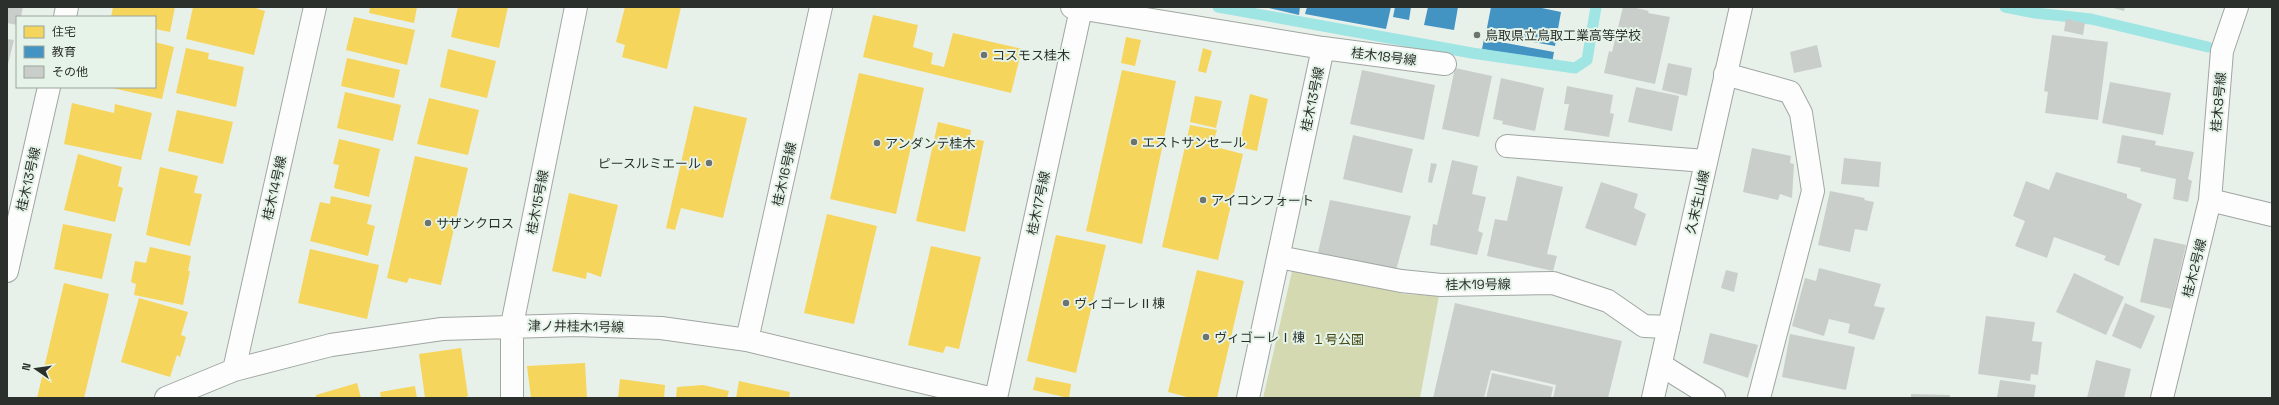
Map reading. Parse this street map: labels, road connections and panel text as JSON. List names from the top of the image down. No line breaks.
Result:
{"streets":{"street":["桂木18号線","桂木13号線","桂木8号線","桂木16号線","桂木14号線","桂木15号線","久末生山線","桂木17号線","桂木2号線","桂木19号線","津ノ井桂木1号線"]},"crossings":[["桂木18号線","桂木13号線"],["桂木13号線","桂木17号線"],["桂木13号線","桂木19号線"],["桂木8号線","桂木2号線"],["桂木16号線","津ノ井桂木1号線"],["桂木14号線","津ノ井桂木1号線"],["桂木15号線","津ノ井桂木1号線"],["久末生山線","桂木19号線"]],"parks":["１号公園"],"places":["鳥取県立鳥取工業高等学校","コスモス桂木","エストサンセール","アンダンテ桂木","ピースルミエール","アイコンフォート","サザンクロス","ヴィゴーレⅡ棟","ヴィゴーレⅠ棟"],"legend":["住宅","教育","その他"],"north":"left"}
